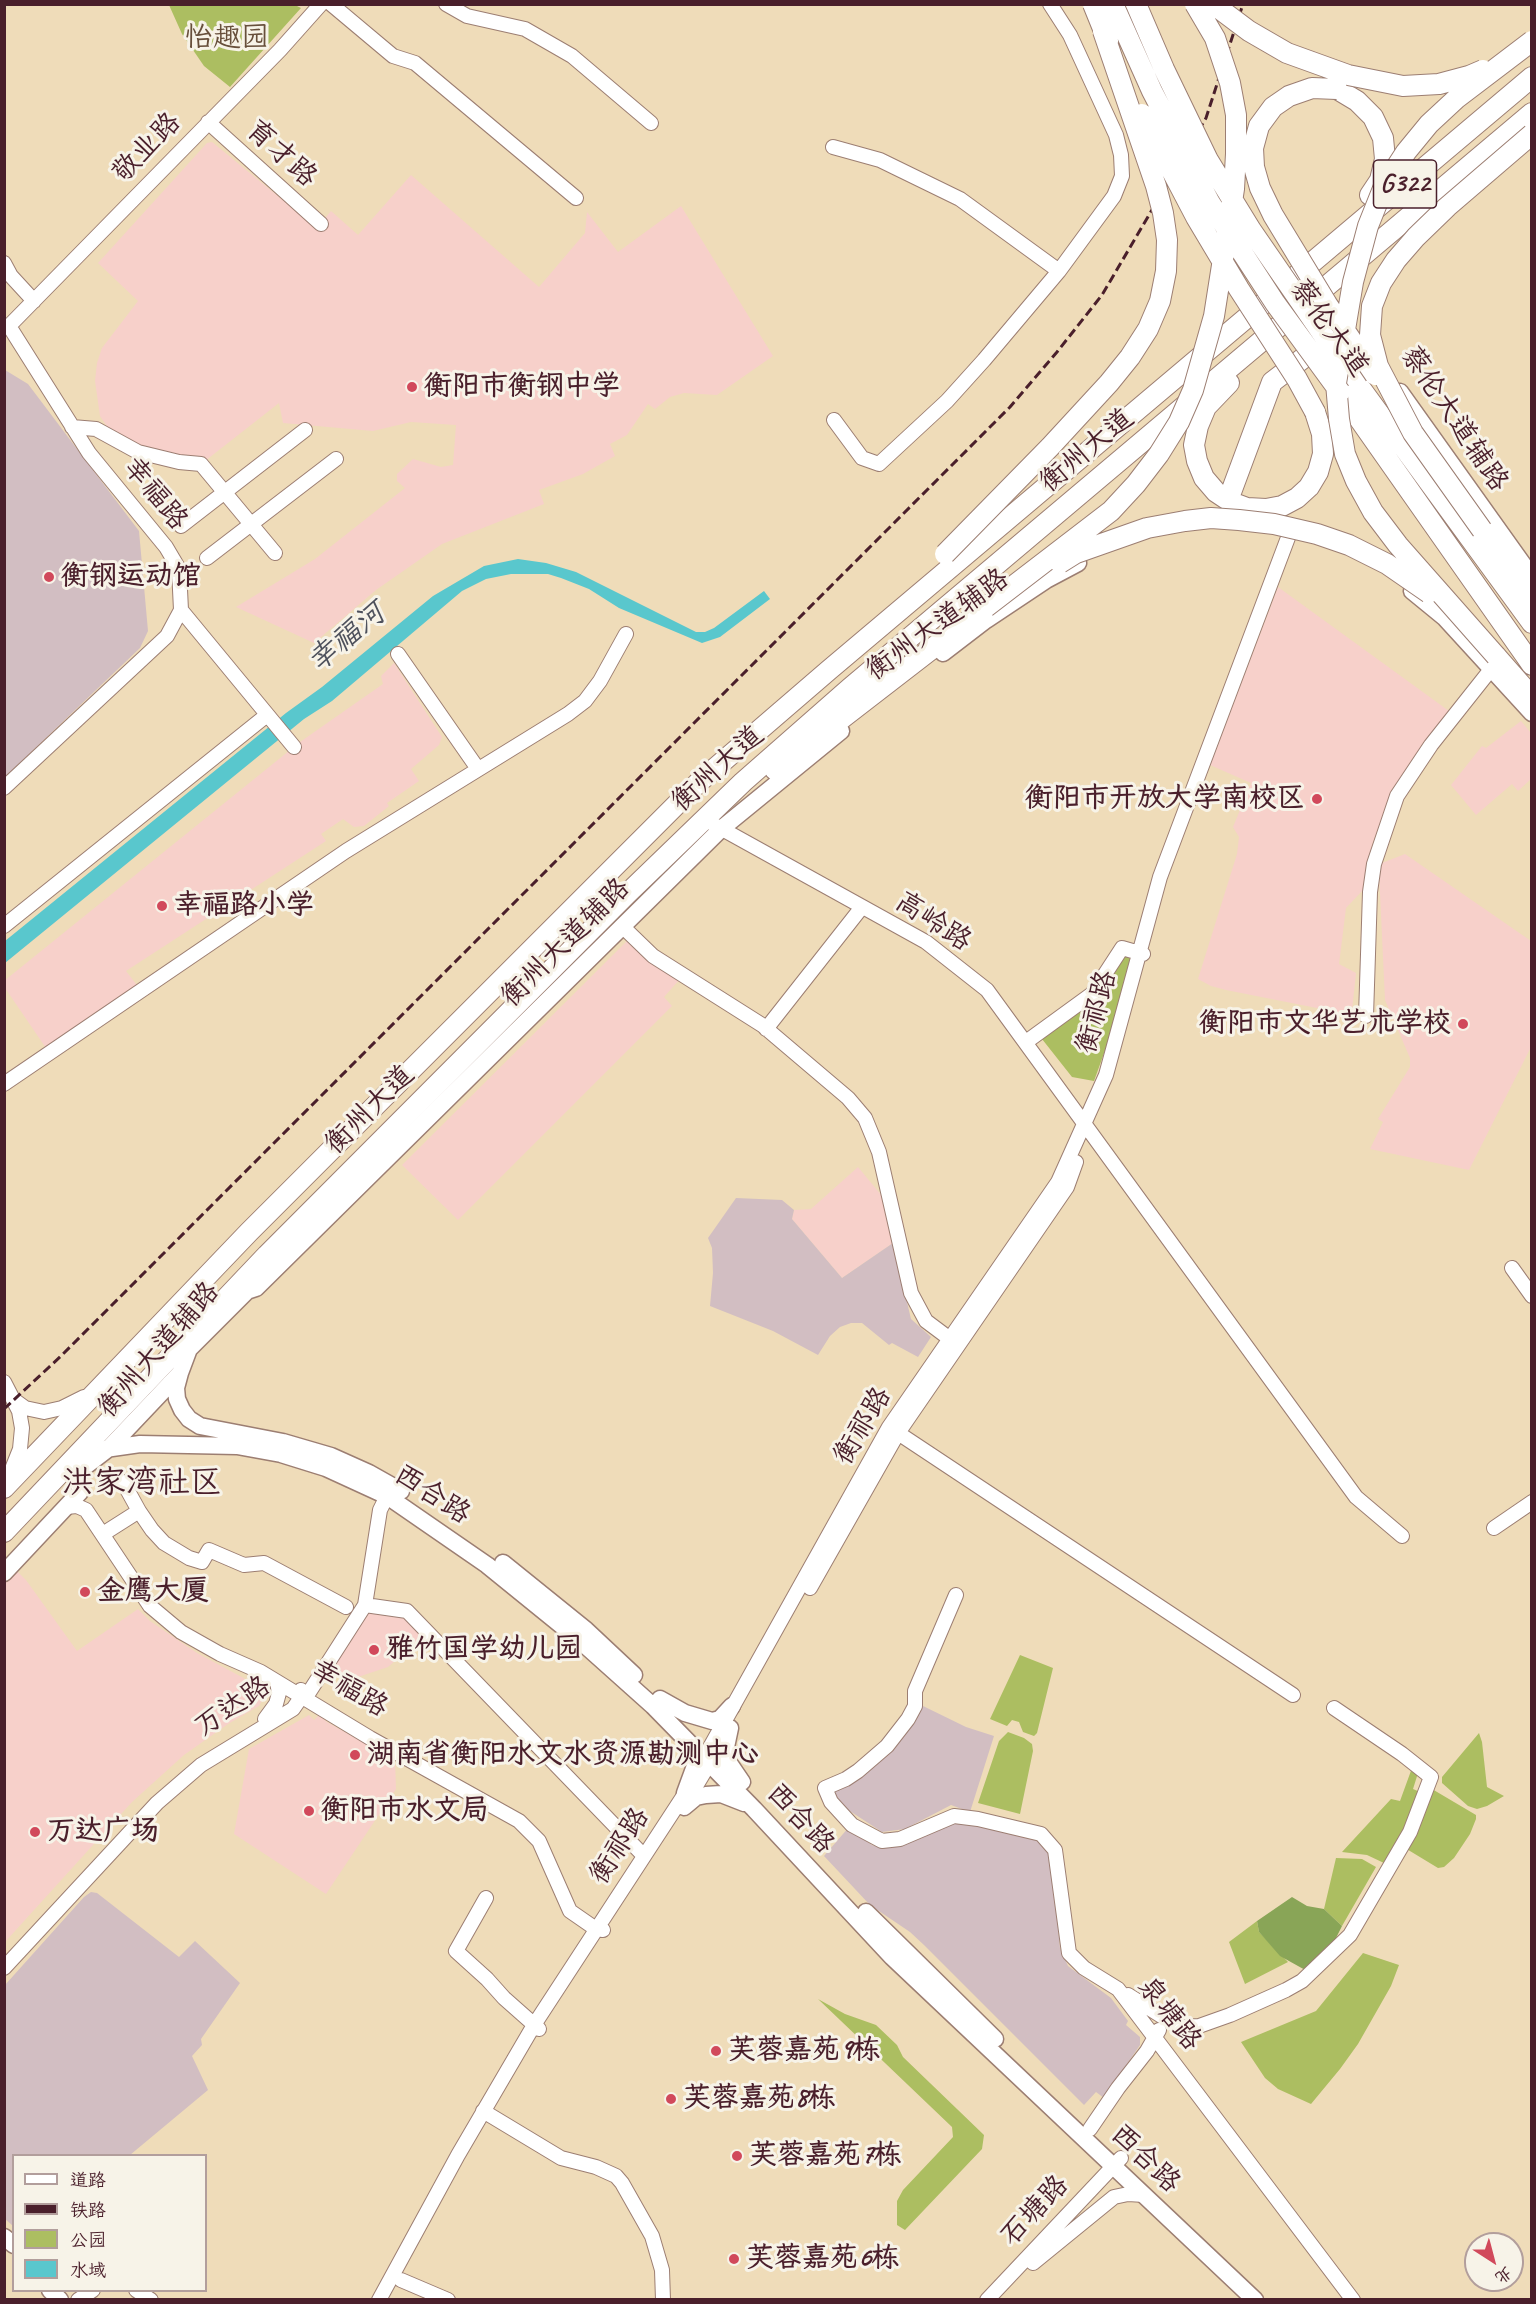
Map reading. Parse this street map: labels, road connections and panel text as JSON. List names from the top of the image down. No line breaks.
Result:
{"streets":{"highway":["G322","蔡伦大道","衡州大道"],"main road":["蔡伦大道辅路","衡州大道辅路","西合路"],"street":["敬业路","育才路","幸福路","高岭路","衡祁路","万达路","泉塘路","石塘路"]},"crossings":[["敬业路","育才路"],["敬业路","幸福路"],["衡州大道","衡州大道辅路"],["衡州大道","高岭路"],["衡州大道","西合路"],["幸福路","衡祁路"],["幸福路","万达路"],["衡州大道辅路","高岭路"],["衡州大道辅路","衡祁路"],["衡州大道辅路","西合路"],["高岭路","衡祁路"],["衡祁路","西合路"],["西合路","石塘路"]],"districts":["洪家湾社区"],"water":["幸福河"],"parks":["怡趣园"],"places":["衡阳市衡钢中学","衡钢运动馆","衡阳市开放大学南校区","幸福路小学","衡阳市文华艺术学校","金鹰大厦","雅竹国学幼儿园","湖南省衡阳水文水资源勘测中心","衡阳市水文局","万达广场","芙蓉嘉苑9栋","芙蓉嘉苑8栋","芙蓉嘉苑7栋","芙蓉嘉苑6栋"],"legend":["道路","铁路","公园","水域"],"north":"bottom right"}
